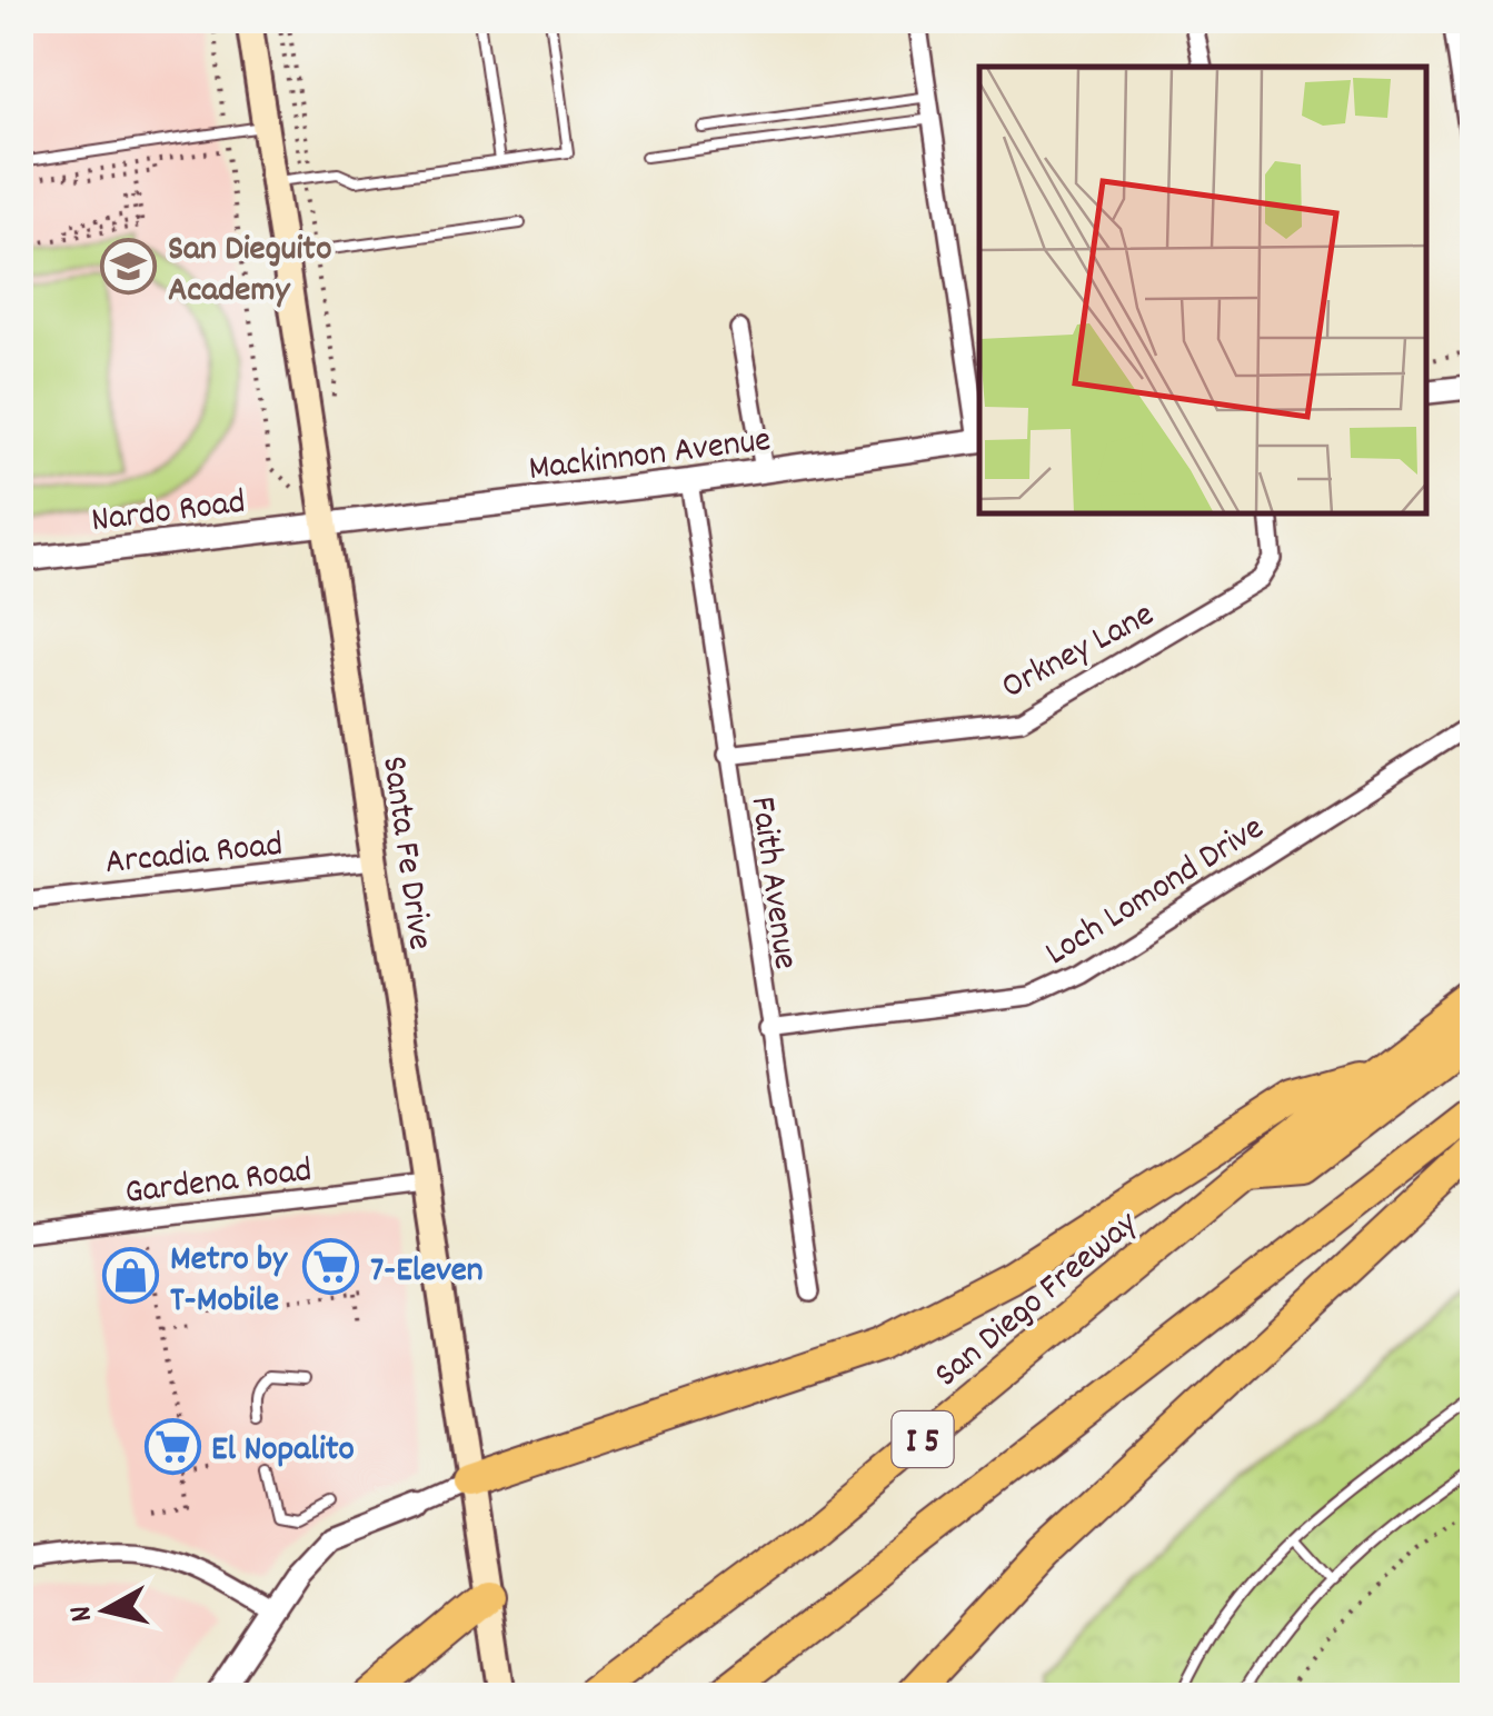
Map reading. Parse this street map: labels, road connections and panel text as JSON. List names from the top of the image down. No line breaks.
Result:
{"streets":{"highway":["San Diego Freeway","I 5"],"main road":["Santa Fe Drive"],"street":["Mackinnon Avenue","Nardo Road","Orkney Lane","Arcadia Road","Faith Avenue","Loch Lomond Drive","Gardena Road"]},"crossings":[["Mackinnon Avenue","Nardo Road"],["Mackinnon Avenue","Santa Fe Drive"],["Mackinnon Avenue","Faith Avenue"],["Nardo Road","Santa Fe Drive"],["Orkney Lane","Faith Avenue"],["Arcadia Road","Santa Fe Drive"],["Santa Fe Drive","Gardena Road"],["Faith Avenue","Loch Lomond Drive"]],"places":{"school or university":["San Dieguito Academy"],"supermarket":["7-Eleven","El Nopalito"],"shop":["Metro by T-Mobile"]},"north":"left"}
